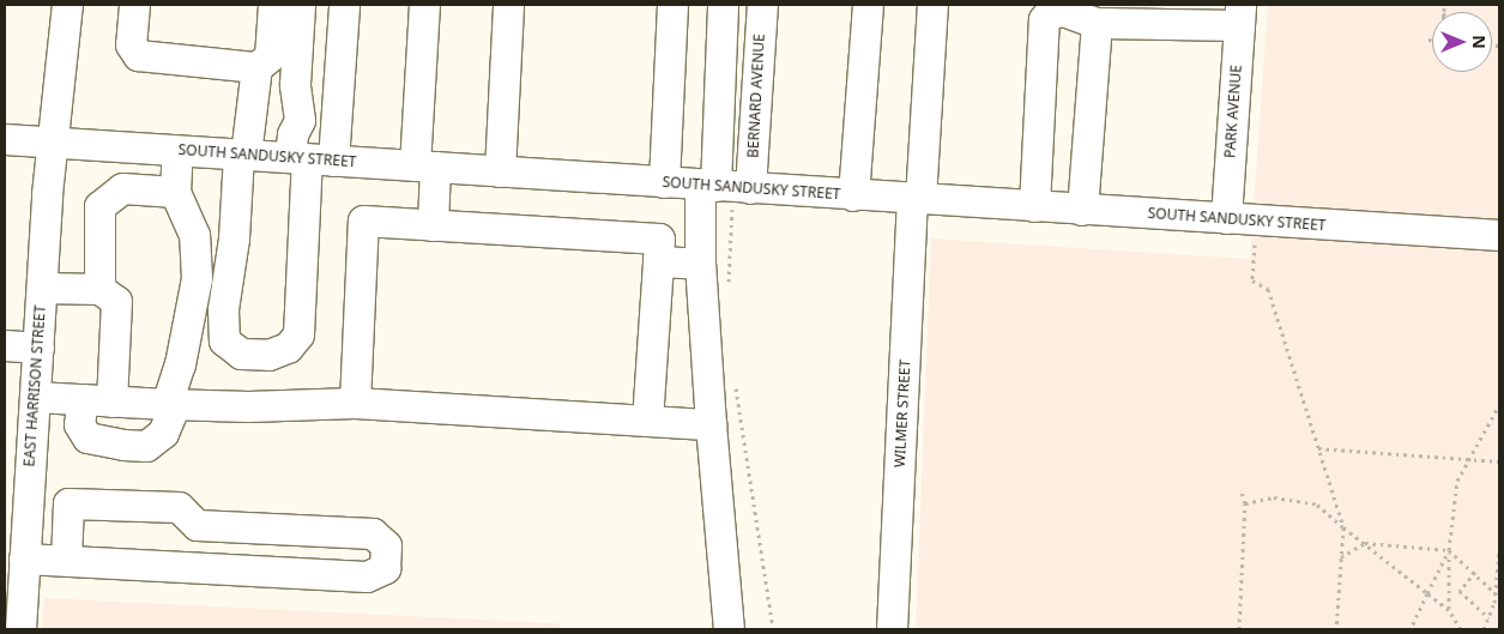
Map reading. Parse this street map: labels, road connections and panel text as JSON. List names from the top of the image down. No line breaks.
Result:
{"streets":{"street":["BERNARD AVENUE","PARK AVENUE","SOUTH SANDUSKY STREET","EAST HARRISON STREET","WILMER STREET"]},"crossings":[["BERNARD AVENUE","SOUTH SANDUSKY STREET"],["PARK AVENUE","SOUTH SANDUSKY STREET"],["SOUTH SANDUSKY STREET","EAST HARRISON STREET"],["SOUTH SANDUSKY STREET","WILMER STREET"]],"north":"right"}
